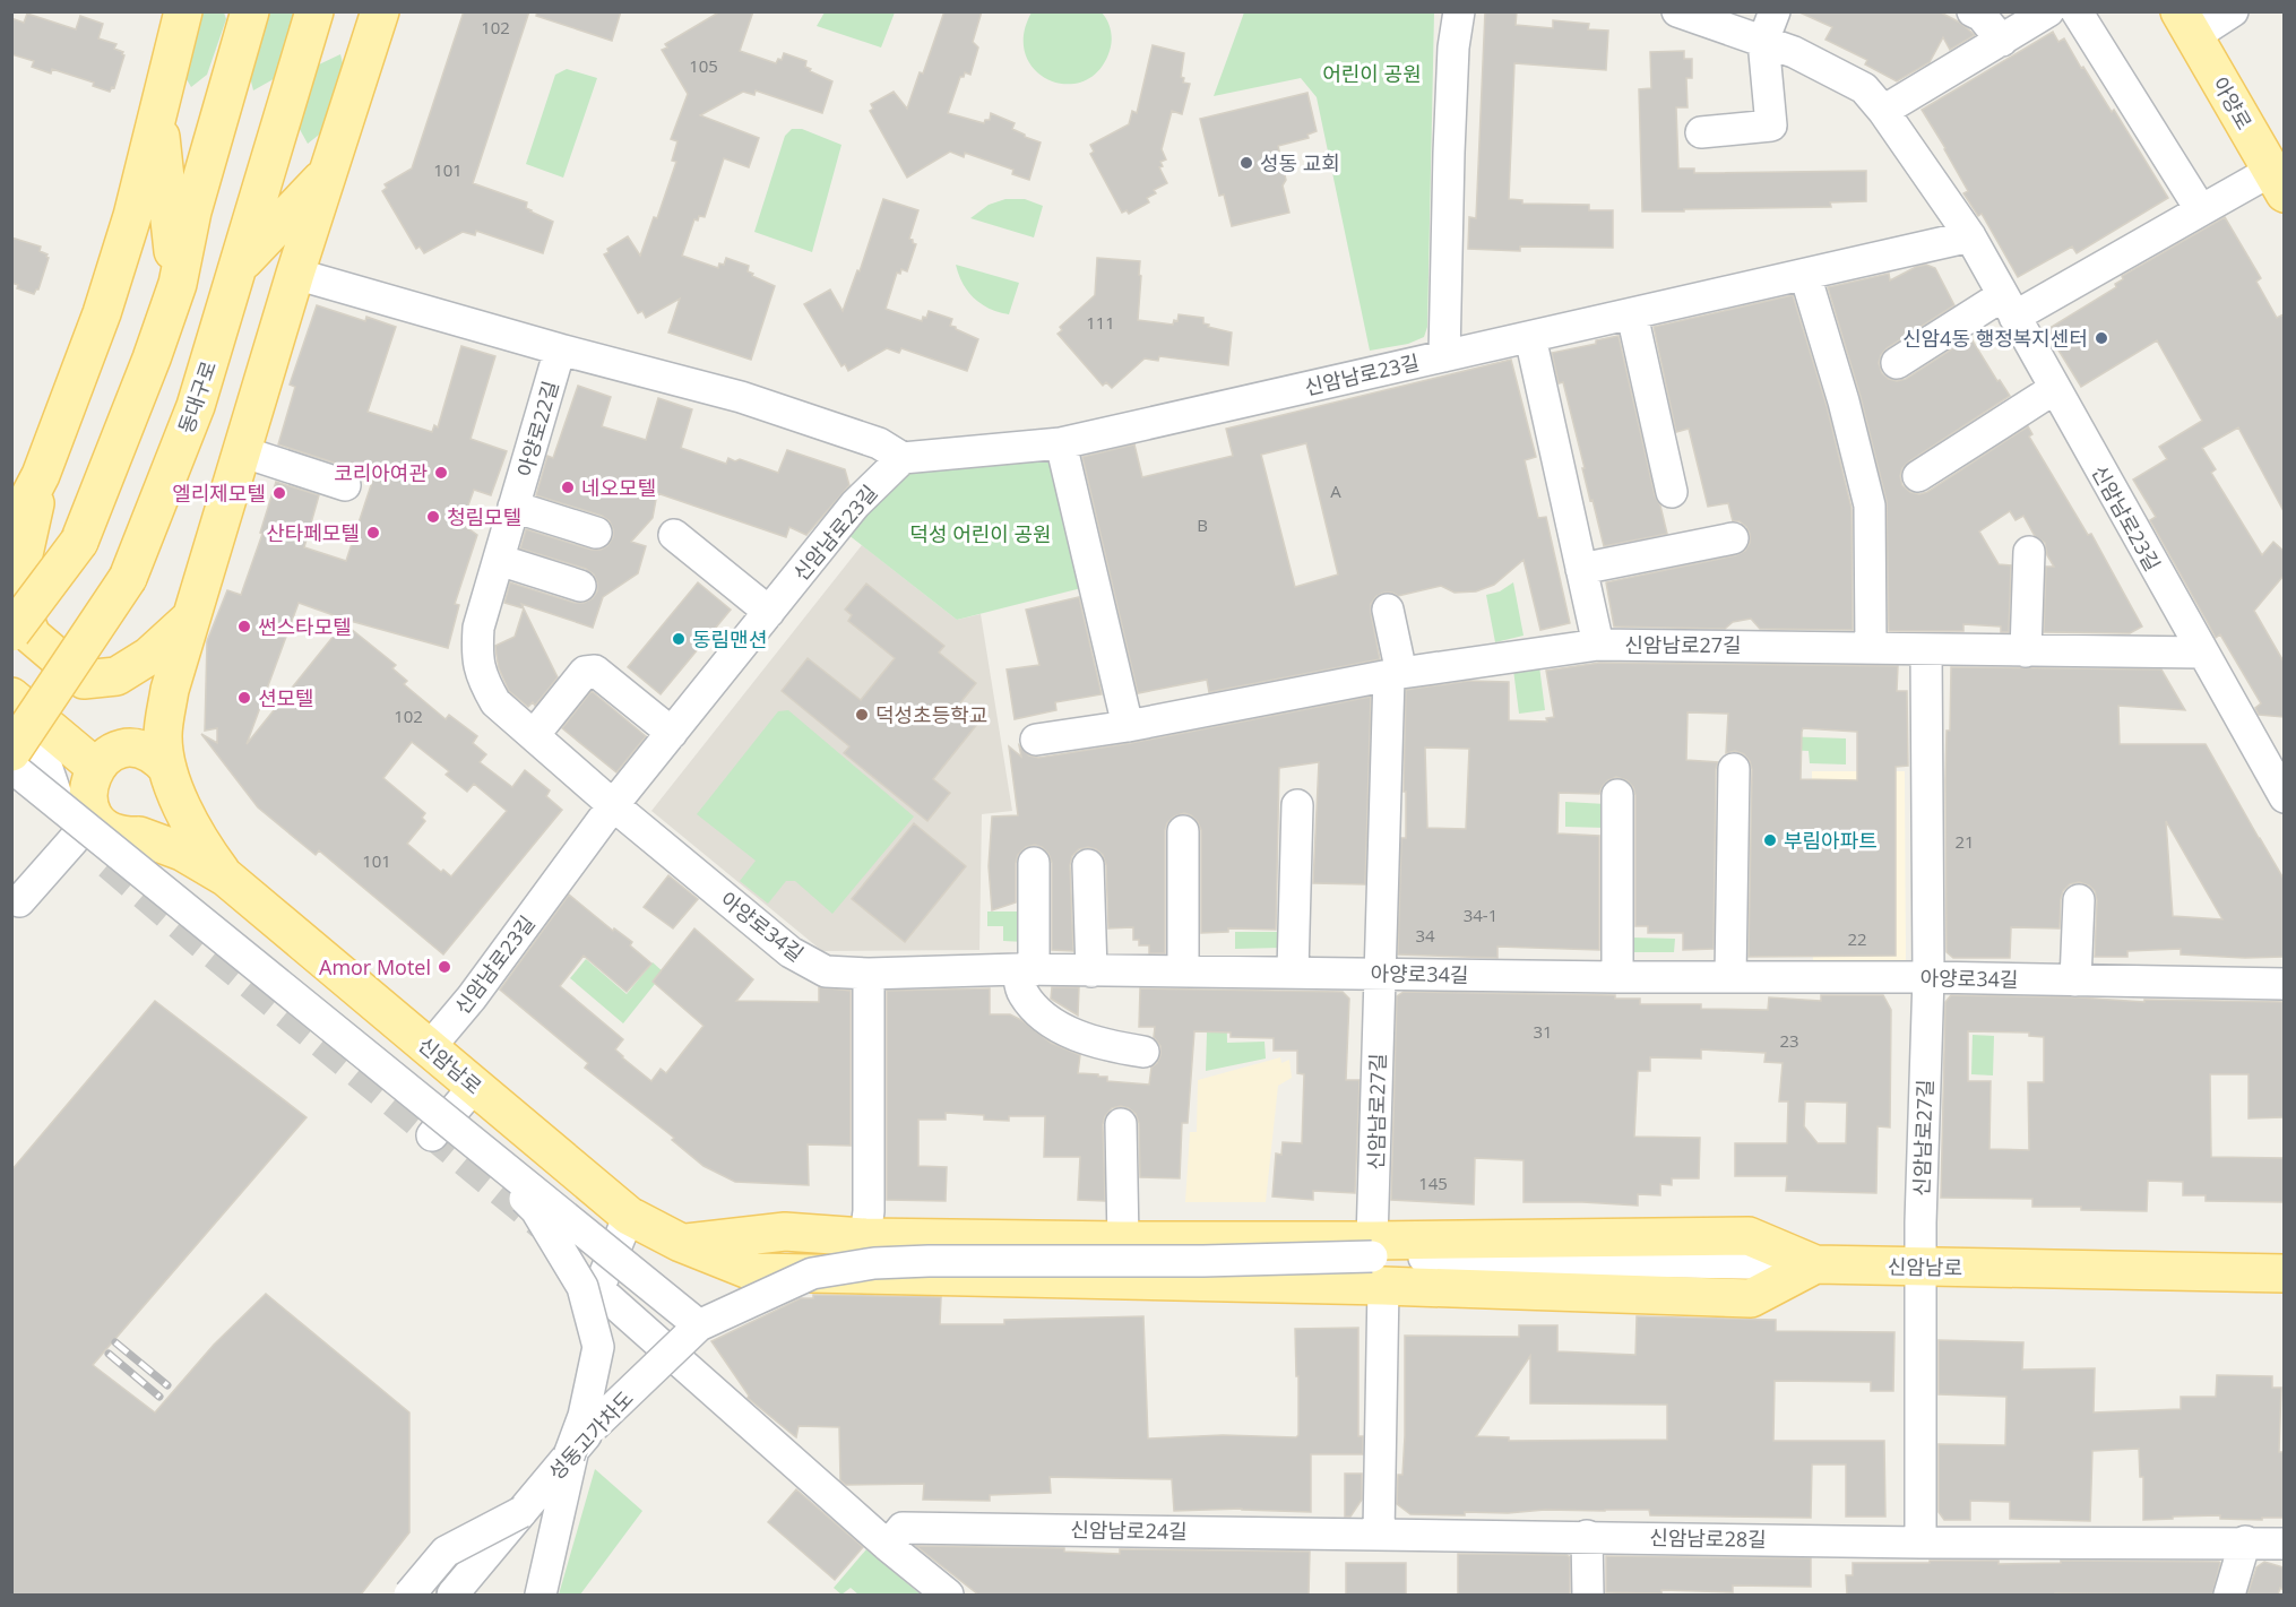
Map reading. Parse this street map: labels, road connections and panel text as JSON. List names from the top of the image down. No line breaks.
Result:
{"streets":{"main road":["아양로","동대구로","신암남로"],"street":["신암남로23길","아양로22길","신암남로27길","아양로34길","성동고가차도","신암남로24길","신암남로28길"]},"crossings":[["신암남로23길","아양로22길"],["신암남로23길","아양로34길"],["신암남로23길","신암남로"],["아양로22길","아양로34길"],["신암남로27길","아양로34길"],["신암남로27길","신암남로"],["신암남로27길","신암남로28길"],["신암남로","성동고가차도"],["신암남로24길","신암남로28길"]],"parks":["어린이 공원","덕성 어린이 공원"],"places":["성동 교회","신암4동 행정복지센터","코리아여관","네오모텔","엘리제모텔","청림모텔","산타페모텔","썬스타모텔","동림맨션","션모텔","덕성초등학교","부림아파트","Amor Motel"],"house_numbers":["102","105","101","111","A","B","102","21","101","34-1","34","22","31","23","145"]}
